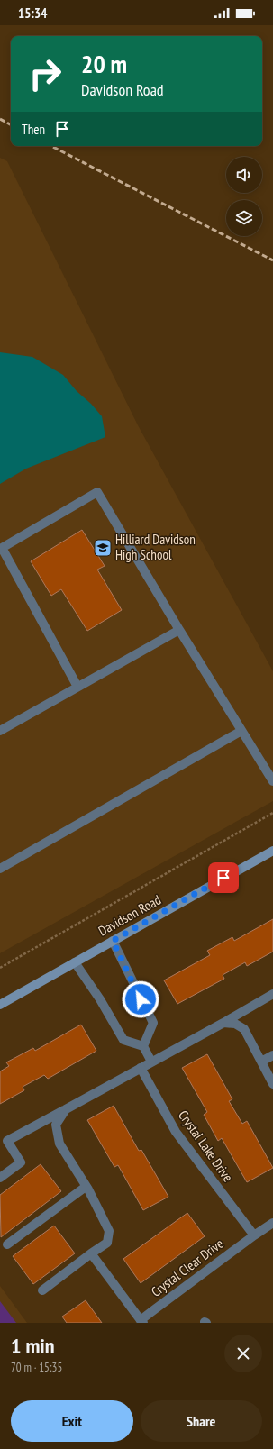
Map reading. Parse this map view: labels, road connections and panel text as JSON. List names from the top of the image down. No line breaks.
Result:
{"streets":{"main road":["Davidson Road"],"street":["Crystal Lake Drive","Crystal Clear Drive"]},"crossings":[["Crystal Lake Drive","Crystal Clear Drive"]],"places":{"school or university":["Hilliard Davidson High School"]},"page":{"status":"15:34","turn":["20 m","Davidson Road"],"then":"Then","heading":["1 min","70 m · 15:35"],"buttons":["Exit","Share"]}}
